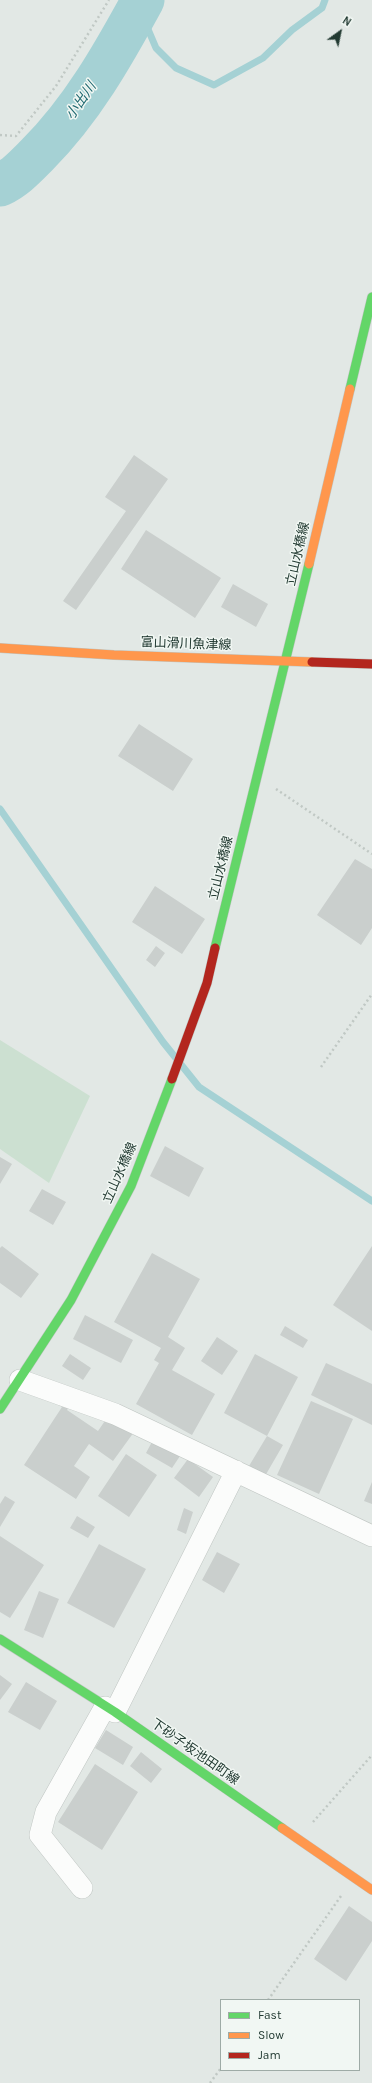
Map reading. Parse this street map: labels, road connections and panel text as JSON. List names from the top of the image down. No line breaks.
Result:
{"streets":{"main road":["立山水橋線","富山滑川魚津線","下砂子坂池田町線"]},"crossings":[["立山水橋線","富山滑川魚津線"]],"water":["小出川"],"legend":["Fast","Slow","Jam"],"north":"top right"}
